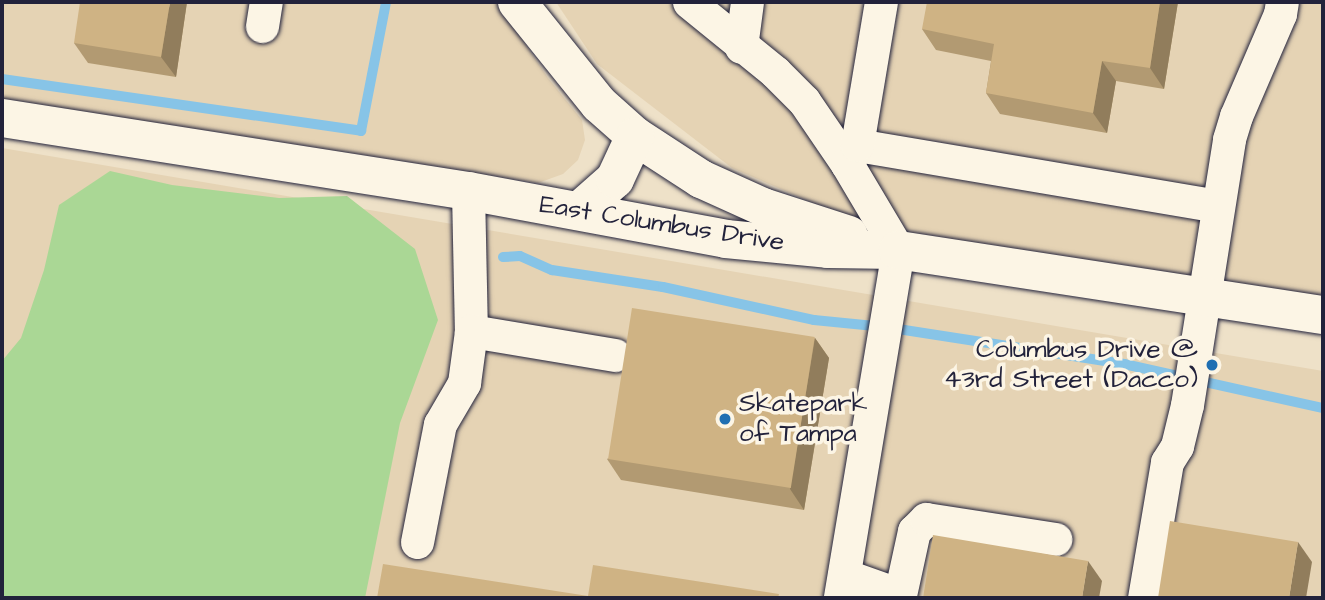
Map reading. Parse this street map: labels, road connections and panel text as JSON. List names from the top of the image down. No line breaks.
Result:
{"streets":{"main road":["East Columbus Drive"]},"places":["Columbus Drive @ 43rd Street (Dacco)","Skatepark of Tampa"]}
